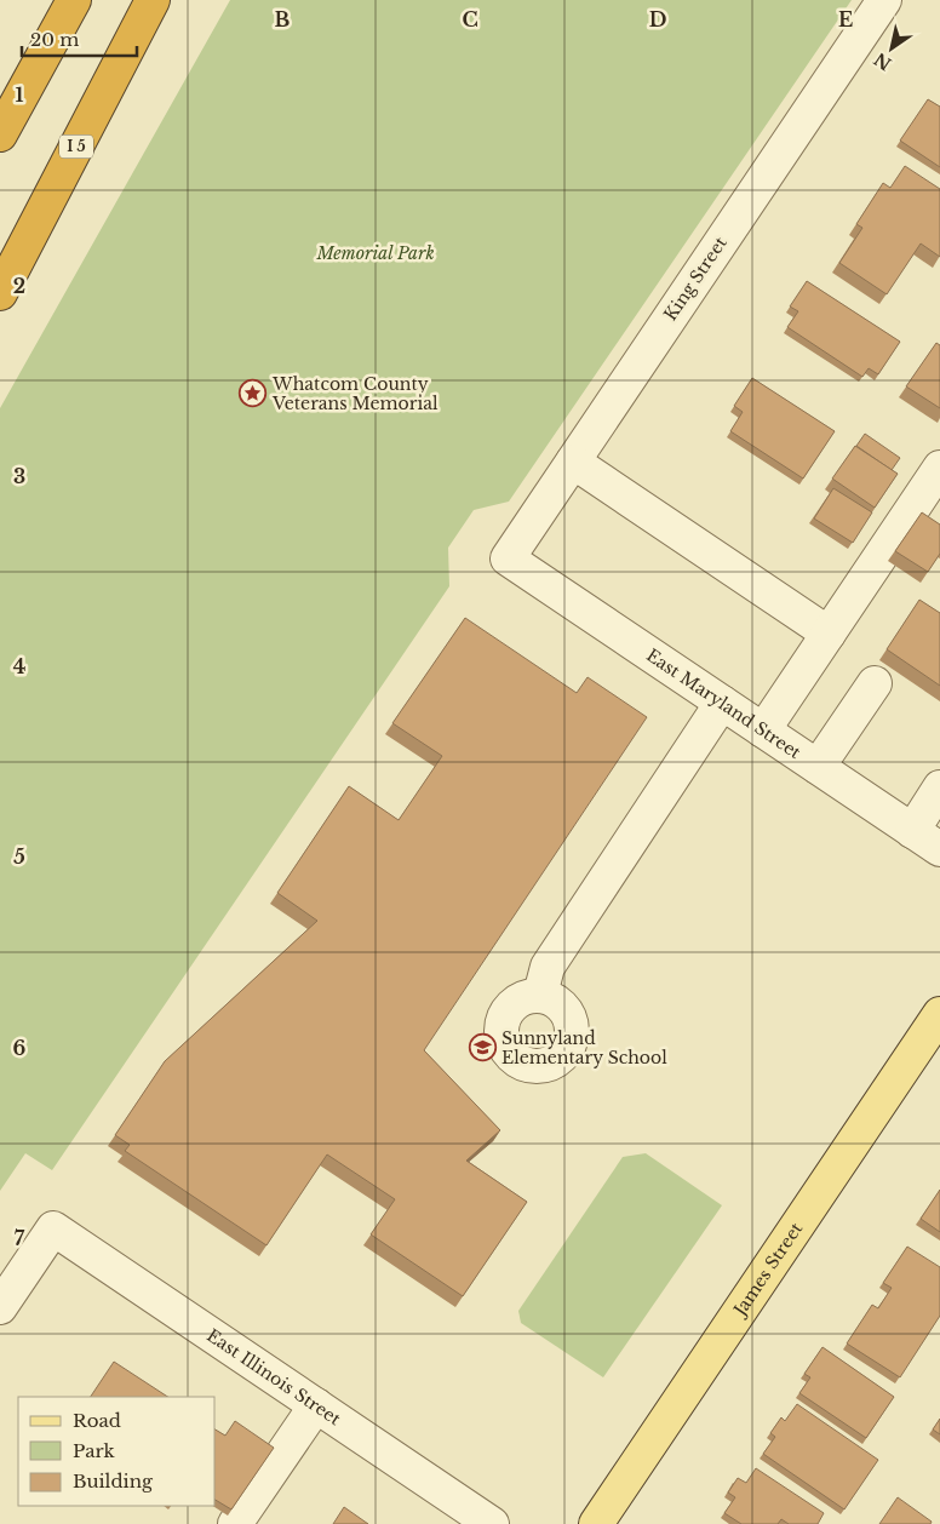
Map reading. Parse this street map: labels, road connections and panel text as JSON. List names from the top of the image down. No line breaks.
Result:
{"streets":{"highway":["I 5"],"main road":["James Street"],"street":["King Street","East Maryland Street","East Illinois Street"]},"crossings":[["King Street","East Maryland Street"]],"parks":["Memorial Park"],"places":{"place":["Whatcom County Veterans Memorial"],"school or university":["Sunnyland Elementary School"]},"legend":["Road","Park","Building"],"scale_bar":"20 m","north":"bottom left","grid":{"columns":["B","C","D","E"],"rows":["1","2","3","4","5","6","7"]}}
